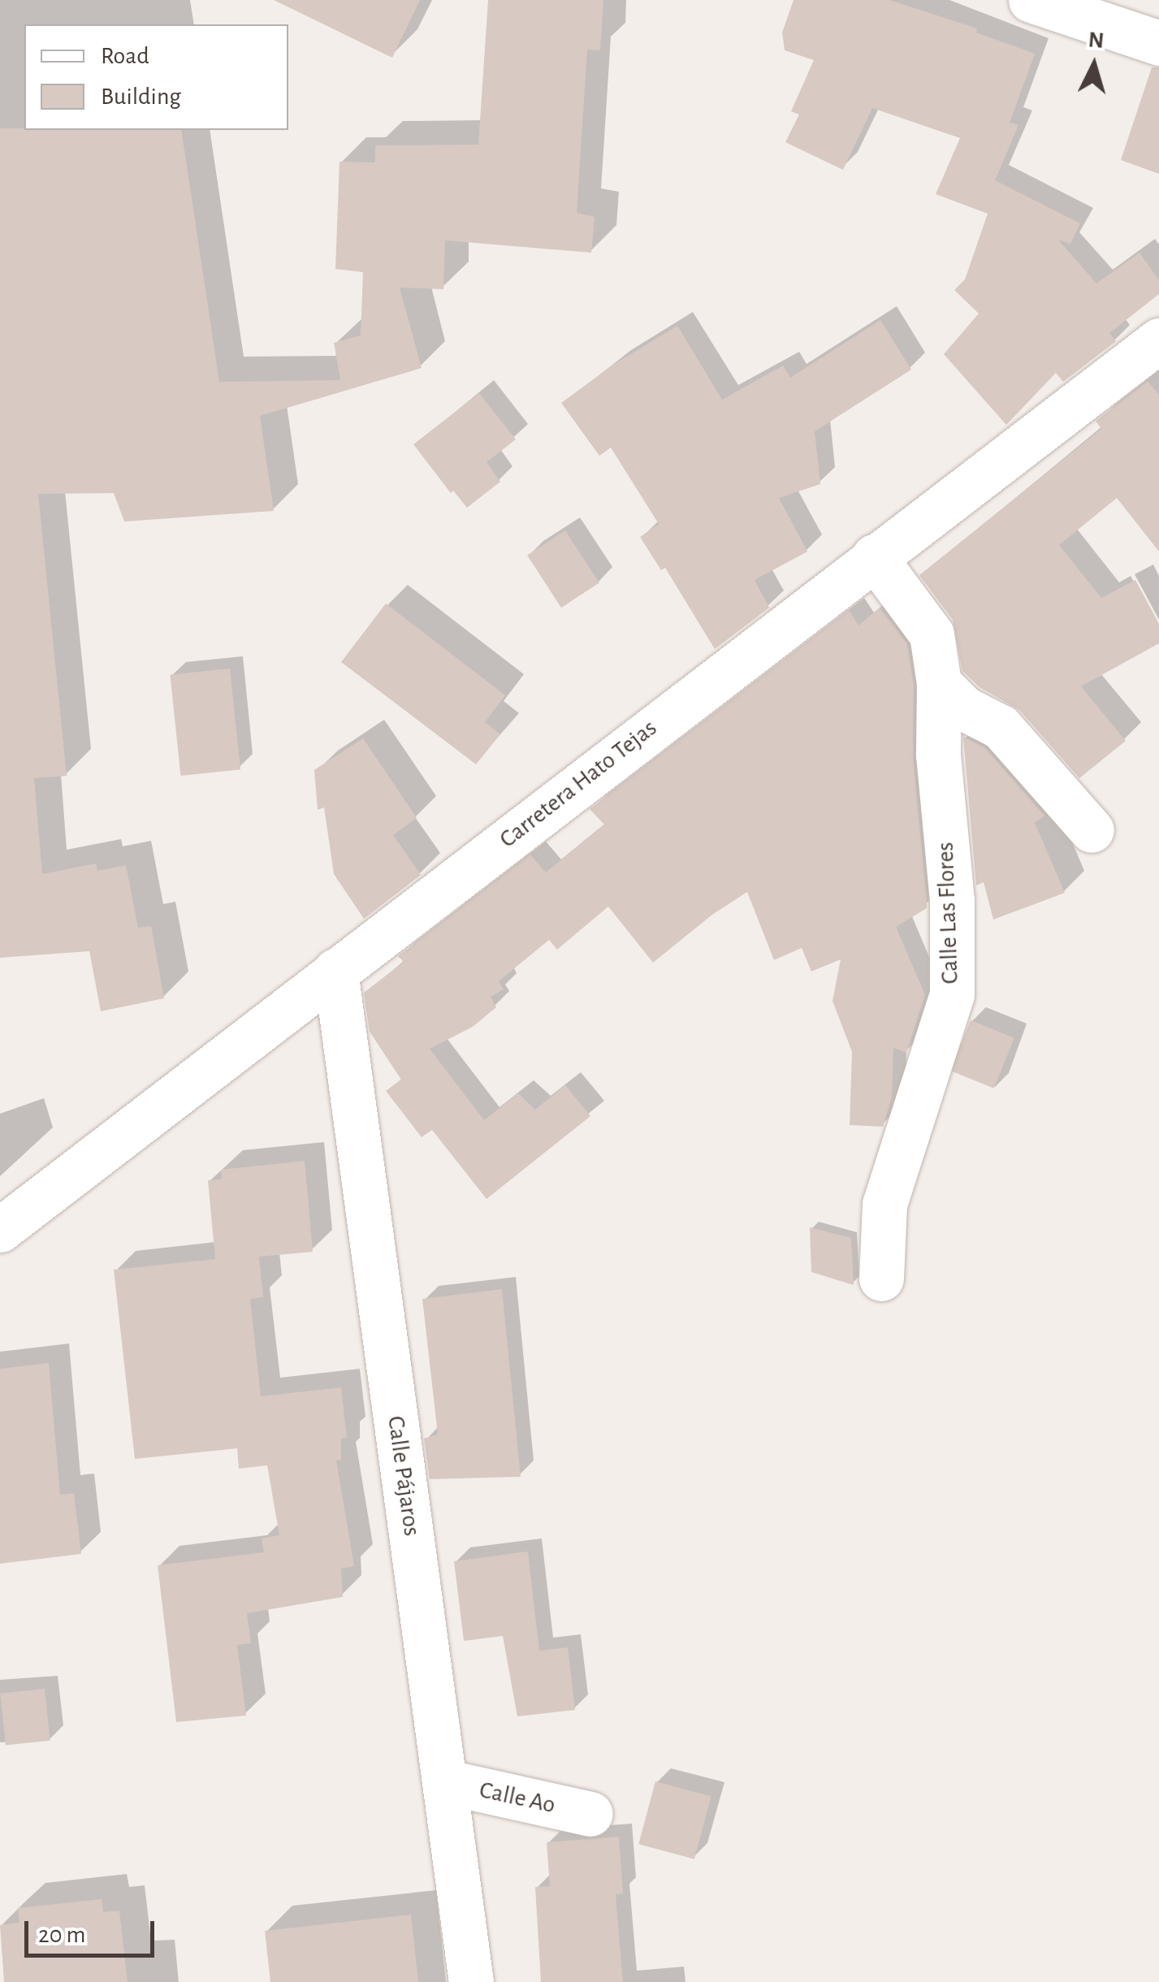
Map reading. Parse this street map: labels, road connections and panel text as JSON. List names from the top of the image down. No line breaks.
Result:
{"streets":{"street":["Carretera Hato Tejas","Calle Las Flores","Calle Pájaros","Calle Ao"]},"crossings":[["Carretera Hato Tejas","Calle Las Flores"],["Carretera Hato Tejas","Calle Pájaros"],["Calle Pájaros","Calle Ao"]],"legend":["Road","Building"],"scale_bar":"20 m","north":"top"}
